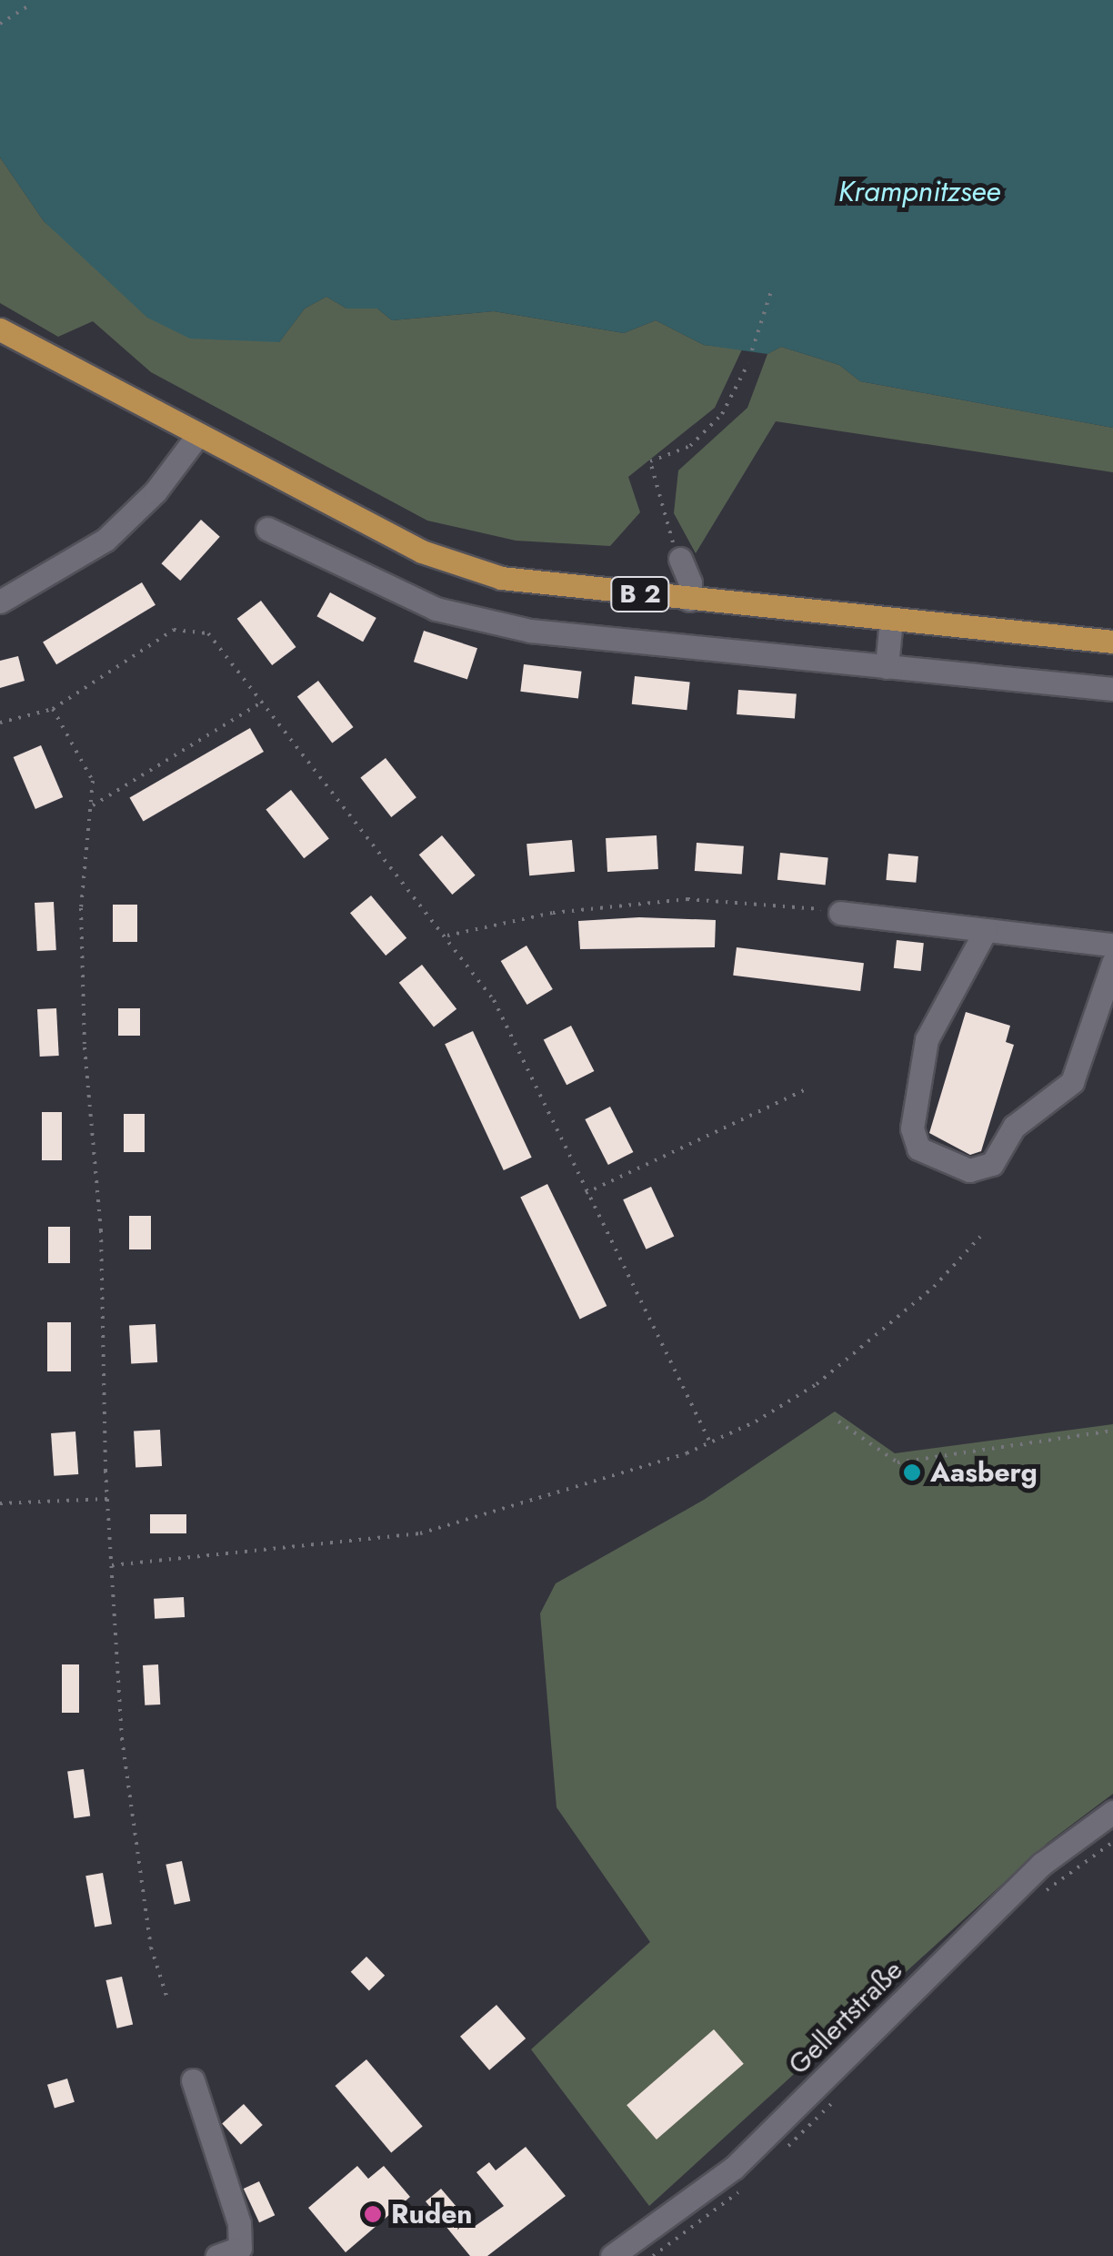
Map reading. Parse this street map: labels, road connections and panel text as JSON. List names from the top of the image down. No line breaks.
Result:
{"streets":{"main road":["B 2"],"street":["Gellertstraße"]},"water":["Krampnitzsee"],"places":["Aasberg","Ruden"]}
